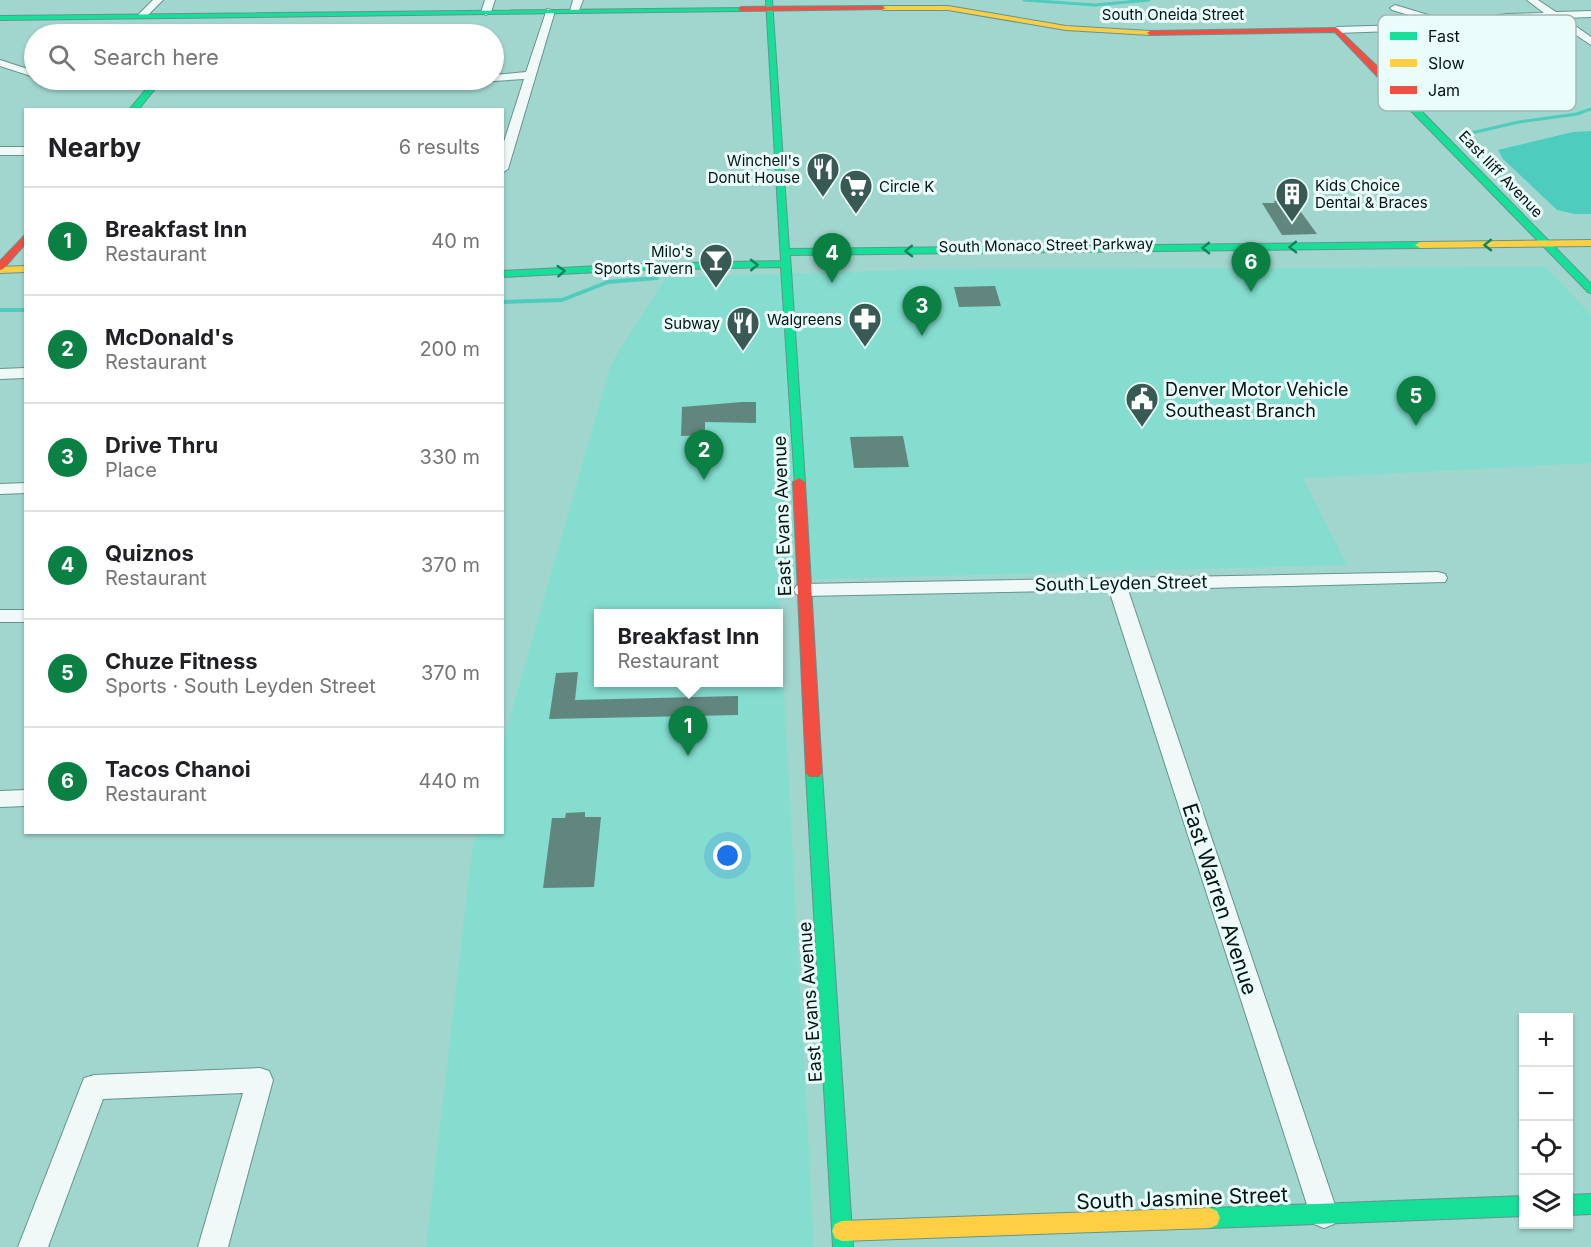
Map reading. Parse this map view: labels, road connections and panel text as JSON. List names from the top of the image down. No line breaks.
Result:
{"streets":{"main road":["South Oneida Street","East Iliff Avenue","South Monaco Street Parkway","East Evans Avenue","South Jasmine Street"],"street":["South Leyden Street","East Warren Avenue"]},"crossings":[["South Oneida Street","East Iliff Avenue"],["South Oneida Street","East Evans Avenue"],["East Iliff Avenue","South Monaco Street Parkway"],["South Monaco Street Parkway","East Evans Avenue"],["East Evans Avenue","South Leyden Street"],["East Evans Avenue","South Jasmine Street"],["South Leyden Street","East Warren Avenue"],["East Warren Avenue","South Jasmine Street"]],"places":{"restaurant":["Winchell's Donut House","Subway"],"supermarket":["Circle K"],"building":["Kids Choice Dental & Braces"],"bar":["Milo's Sports Tavern"],"pharmacy":["Walgreens"],"public building":["Denver Motor Vehicle Southeast Branch"]},"legend":["Fast","Slow","Jam"],"page":{"search":"Search here","heading":["Nearby","6 results"],"list":[{"mark":"1","name":"Breakfast Inn","note":"Restaurant","value":"40 m"},{"mark":"2","name":"McDonald's","note":"Restaurant","value":"200 m"},{"mark":"3","name":"Drive Thru","note":"Place","value":"330 m"},{"mark":"4","name":"Quiznos","note":"Restaurant","value":"370 m"},{"mark":"5","name":"Chuze Fitness","note":"Sports · South Leyden Street","value":"370 m"},{"mark":"6","name":"Tacos Chanoi","note":"Restaurant","value":"440 m"}],"pins":["4","6","3","5","2","1"],"popup":["Breakfast Inn","Restaurant"],"map_buttons":["+","−"]}}
